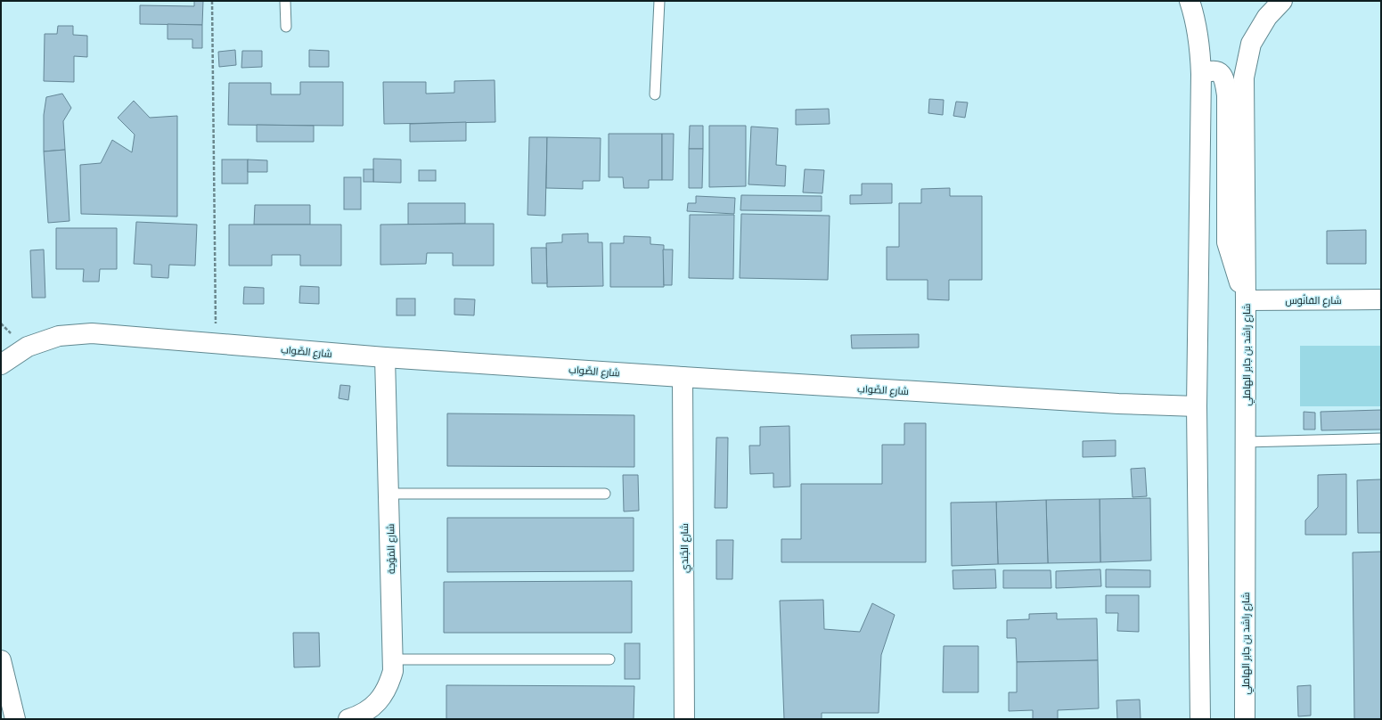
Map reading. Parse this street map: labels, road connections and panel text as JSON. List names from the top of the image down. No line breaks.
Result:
{"streets":{"street":["شارع الفانُوس","شارع الصَّواب","شارع راشد بن جابر الهاملي","شارع الجُندي","شارع المَوْجة"]},"crossings":[["شارع الفانُوس","شارع راشد بن جابر الهاملي"],["شارع الصَّواب","شارع الجُندي"],["شارع الصَّواب","شارع المَوْجة"]]}
